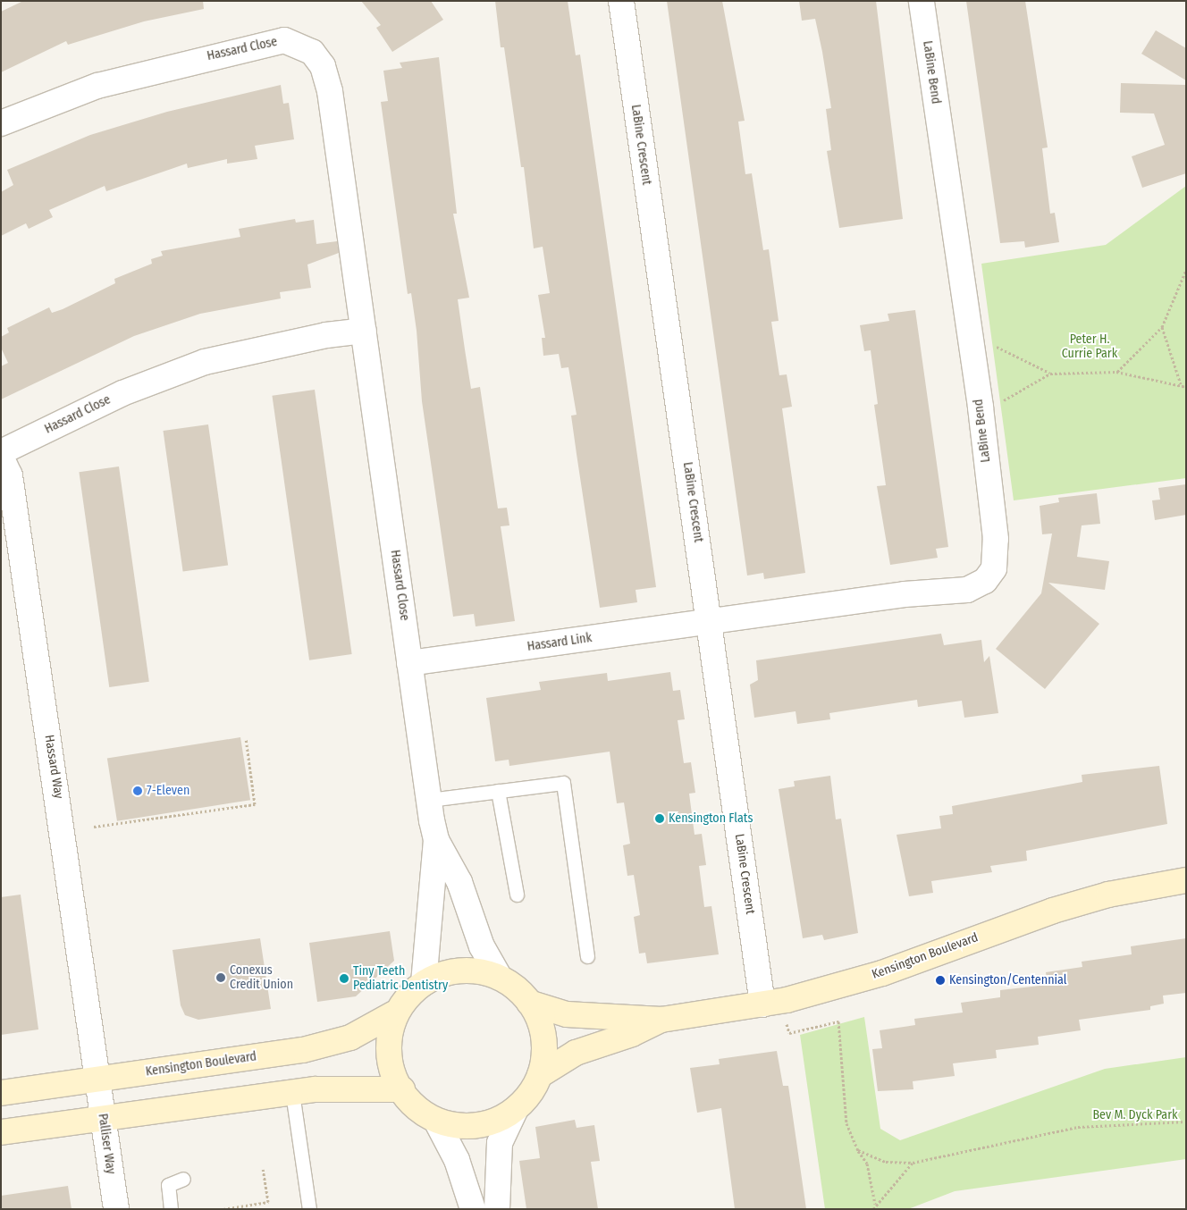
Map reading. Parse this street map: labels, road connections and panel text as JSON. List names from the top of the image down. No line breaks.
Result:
{"streets":{"main road":["Kensington Boulevard"],"street":["Hassard Close","LaBine Bend","LaBine Crescent","Hassard Link","Hassard Way","Palliser Way"]},"crossings":[["Hassard Close","Hassard Link"],["Hassard Close","Kensington Boulevard"],["LaBine Bend","LaBine Crescent"],["LaBine Bend","Hassard Link"],["LaBine Crescent","Hassard Link"],["LaBine Crescent","Kensington Boulevard"],["Hassard Way","Kensington Boulevard"],["Hassard Way","Palliser Way"],["Kensington Boulevard","Palliser Way"]],"parks":["Peter H. Currie Park","Bev M. Dyck Park"],"places":["7-Eleven","Kensington Flats","Conexus Credit Union","Tiny Teeth Pediatric Dentistry","Kensington/Centennial"]}
